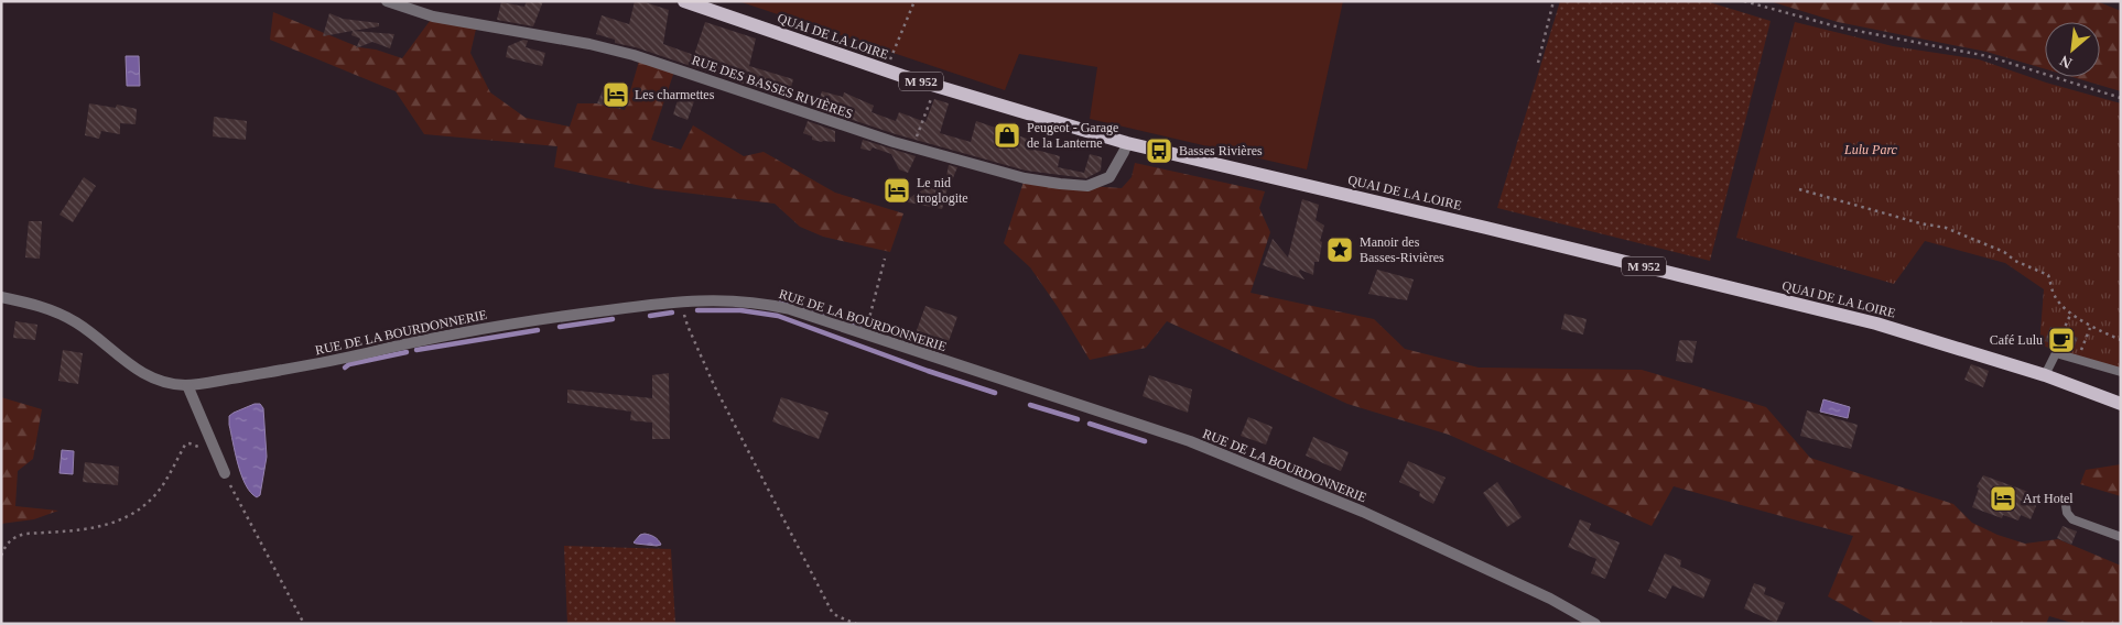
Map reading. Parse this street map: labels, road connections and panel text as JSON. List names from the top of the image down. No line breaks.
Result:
{"streets":{"main road":["QUAI DE LA LOIRE","M 952"],"street":["RUE DES BASSES RIVIÈRES","RUE DE LA BOURDONNERIE"]},"crossings":[["QUAI DE LA LOIRE","RUE DES BASSES RIVIÈRES"]],"parks":["Lulu Parc"],"places":{"hotel":["Les charmettes","Le nid troglogite","Art Hotel"],"shop":["Peugeot - Garage de la Lanterne"],"bus stop":["Basses Rivières"],"place":["Manoir des Basses-Rivières"],"cafe":["Café Lulu"]},"north":"bottom left"}
